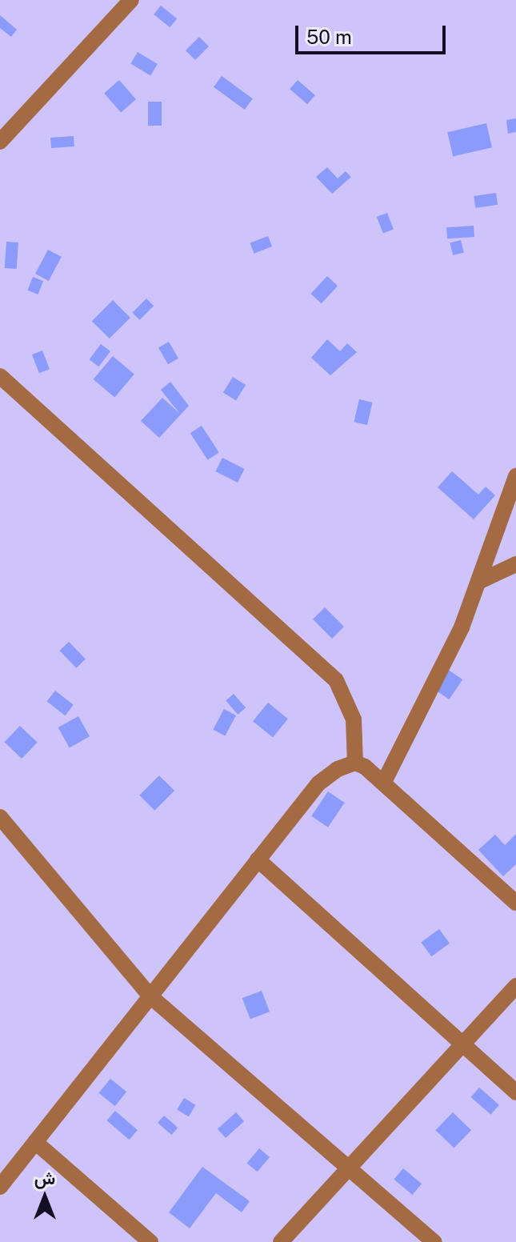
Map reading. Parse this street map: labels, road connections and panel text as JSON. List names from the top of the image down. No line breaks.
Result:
{"scale_bar":"50 m","north":"top"}
